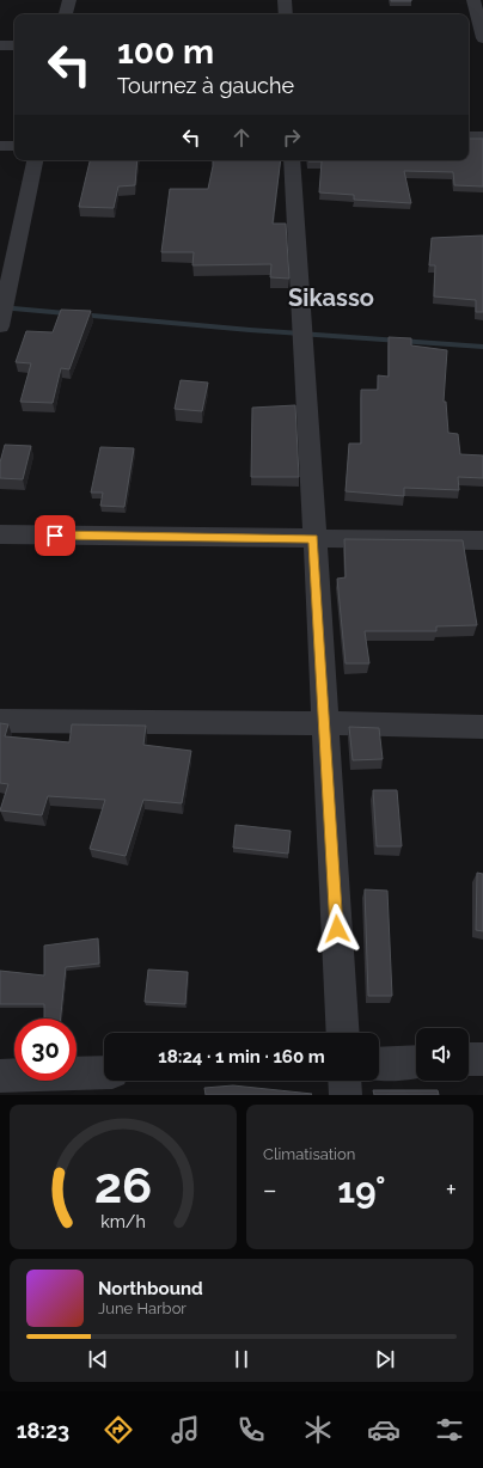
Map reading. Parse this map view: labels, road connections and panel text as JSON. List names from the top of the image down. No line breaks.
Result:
{"districts":["Sikasso"],"page":{"turn":["100 m","Tournez à gauche"],"limit":"30","trip":"18:24 · 1 min · 160 m","tile":"Climatisation","heat":["−","19°","+"],"song":["Northbound","June Harbor"],"tabs":"18:23","gauge":["26","km/h"]}}
